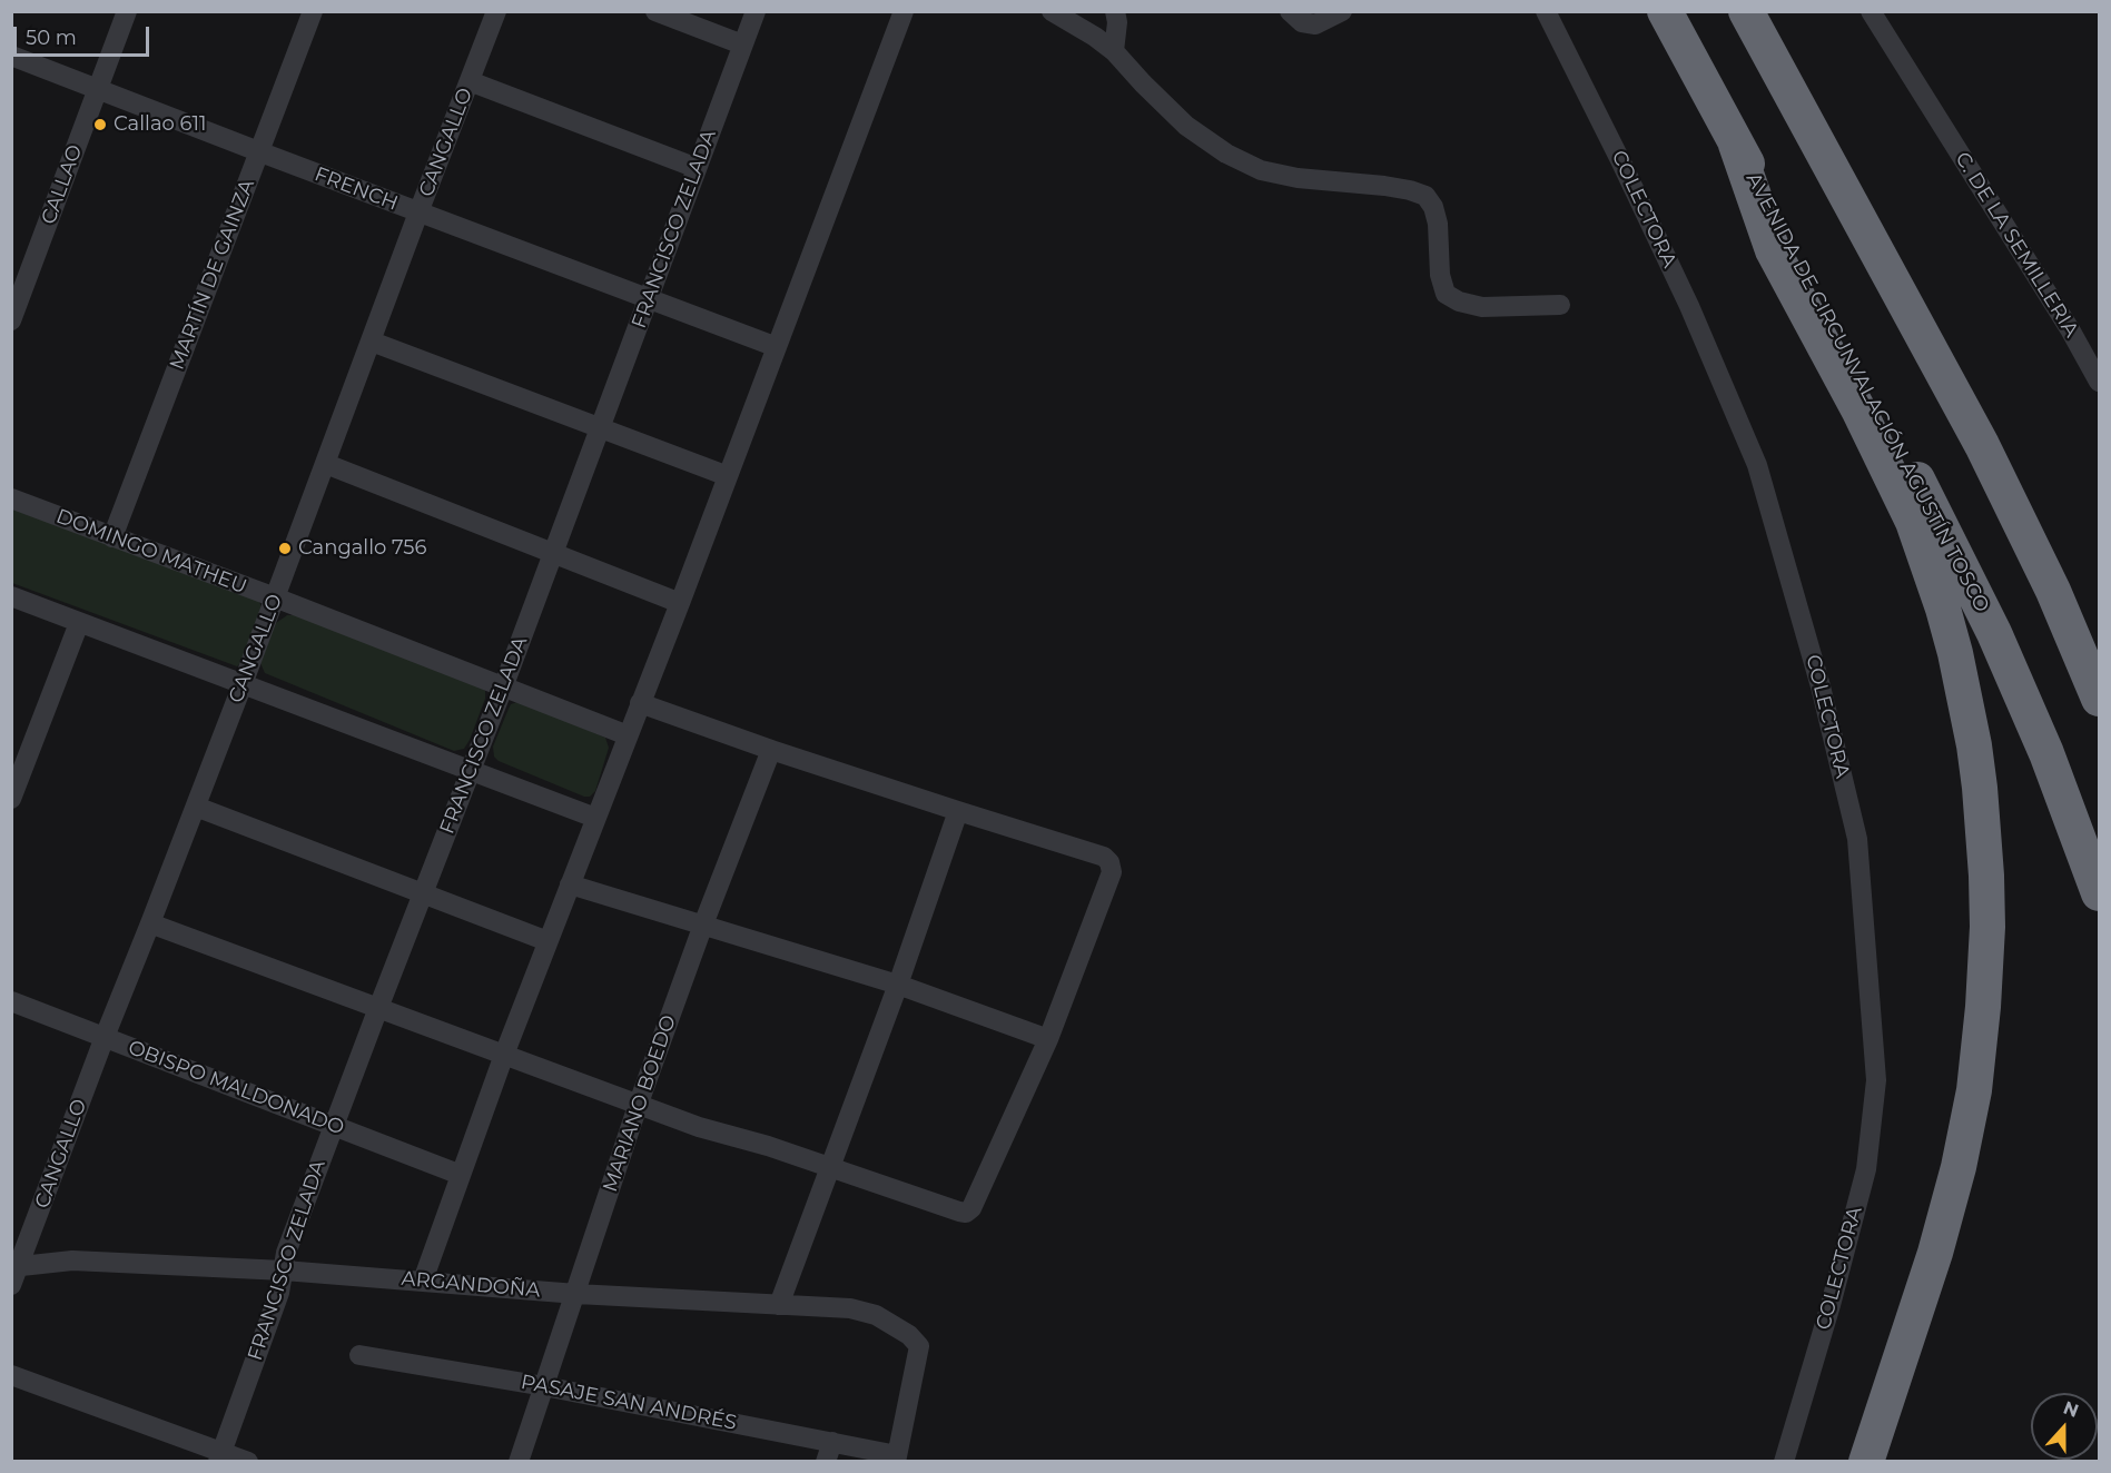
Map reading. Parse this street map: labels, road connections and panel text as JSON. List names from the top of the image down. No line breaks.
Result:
{"streets":{"highway":["AVENIDA DE CIRCUNVALACIÓN AGUSTÍN TOSCO"],"street":["CANGALLO","CALLAO","FRENCH","COLECTORA","FRANCISCO ZELADA","C. DE LA SEMILLERIA","MARTÍN DE GAINZA","DOMINGO MATHEU","OBISPO MALDONADO","MARIANO BOEDO","ARGANDOÑA","PASAJE SAN ANDRÉS"]},"crossings":[["CANGALLO","FRENCH"],["CANGALLO","DOMINGO MATHEU"],["CANGALLO","OBISPO MALDONADO"],["CANGALLO","ARGANDOÑA"],["CALLAO","FRENCH"],["FRENCH","FRANCISCO ZELADA"],["FRENCH","MARTÍN DE GAINZA"],["FRANCISCO ZELADA","DOMINGO MATHEU"],["FRANCISCO ZELADA","OBISPO MALDONADO"],["FRANCISCO ZELADA","ARGANDOÑA"],["MARTÍN DE GAINZA","DOMINGO MATHEU"],["MARIANO BOEDO","ARGANDOÑA"],["MARIANO BOEDO","PASAJE SAN ANDRÉS"],["ARGANDOÑA","PASAJE SAN ANDRÉS"]],"places":["Callao 611","Cangallo 756"],"scale_bar":"50 m","north":"top"}
